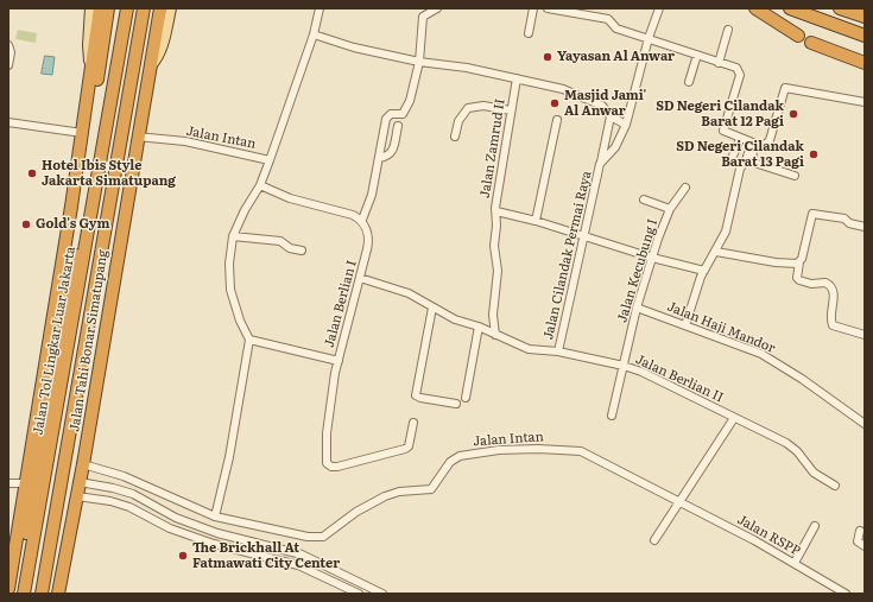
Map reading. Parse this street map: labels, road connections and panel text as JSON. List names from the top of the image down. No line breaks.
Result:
{"streets":{"highway":["Jalan Tol Lingkar Luar Jakarta","Jalan Tahi Bonar Simatupang"],"street":["Jalan Intan","Jalan Zamrud II","Jalan Cilandak Permai Raya","Jalan Kecubung I","Jalan Berlian I","Jalan Haji Mandor","Jalan Berlian II","Jalan RSPP"]},"crossings":[["Jalan Intan","Jalan Berlian I"],["Jalan Intan","Jalan Tahi Bonar Simatupang"],["Jalan Intan","Jalan RSPP"],["Jalan Zamrud II","Jalan Berlian II"],["Jalan Cilandak Permai Raya","Jalan Berlian II"],["Jalan Kecubung I","Jalan Haji Mandor"],["Jalan Kecubung I","Jalan Berlian II"],["Jalan Berlian I","Jalan Berlian II"]],"places":["Yayasan Al Anwar","Masjid Jami' Al Anwar","SD Negeri Cilandak Barat 12 Pagi","SD Negeri Cilandak Barat 13 Pagi","Hotel Ibis Style Jakarta Simatupang","Gold's Gym","The Brickhall At Fatmawati City Center"]}
